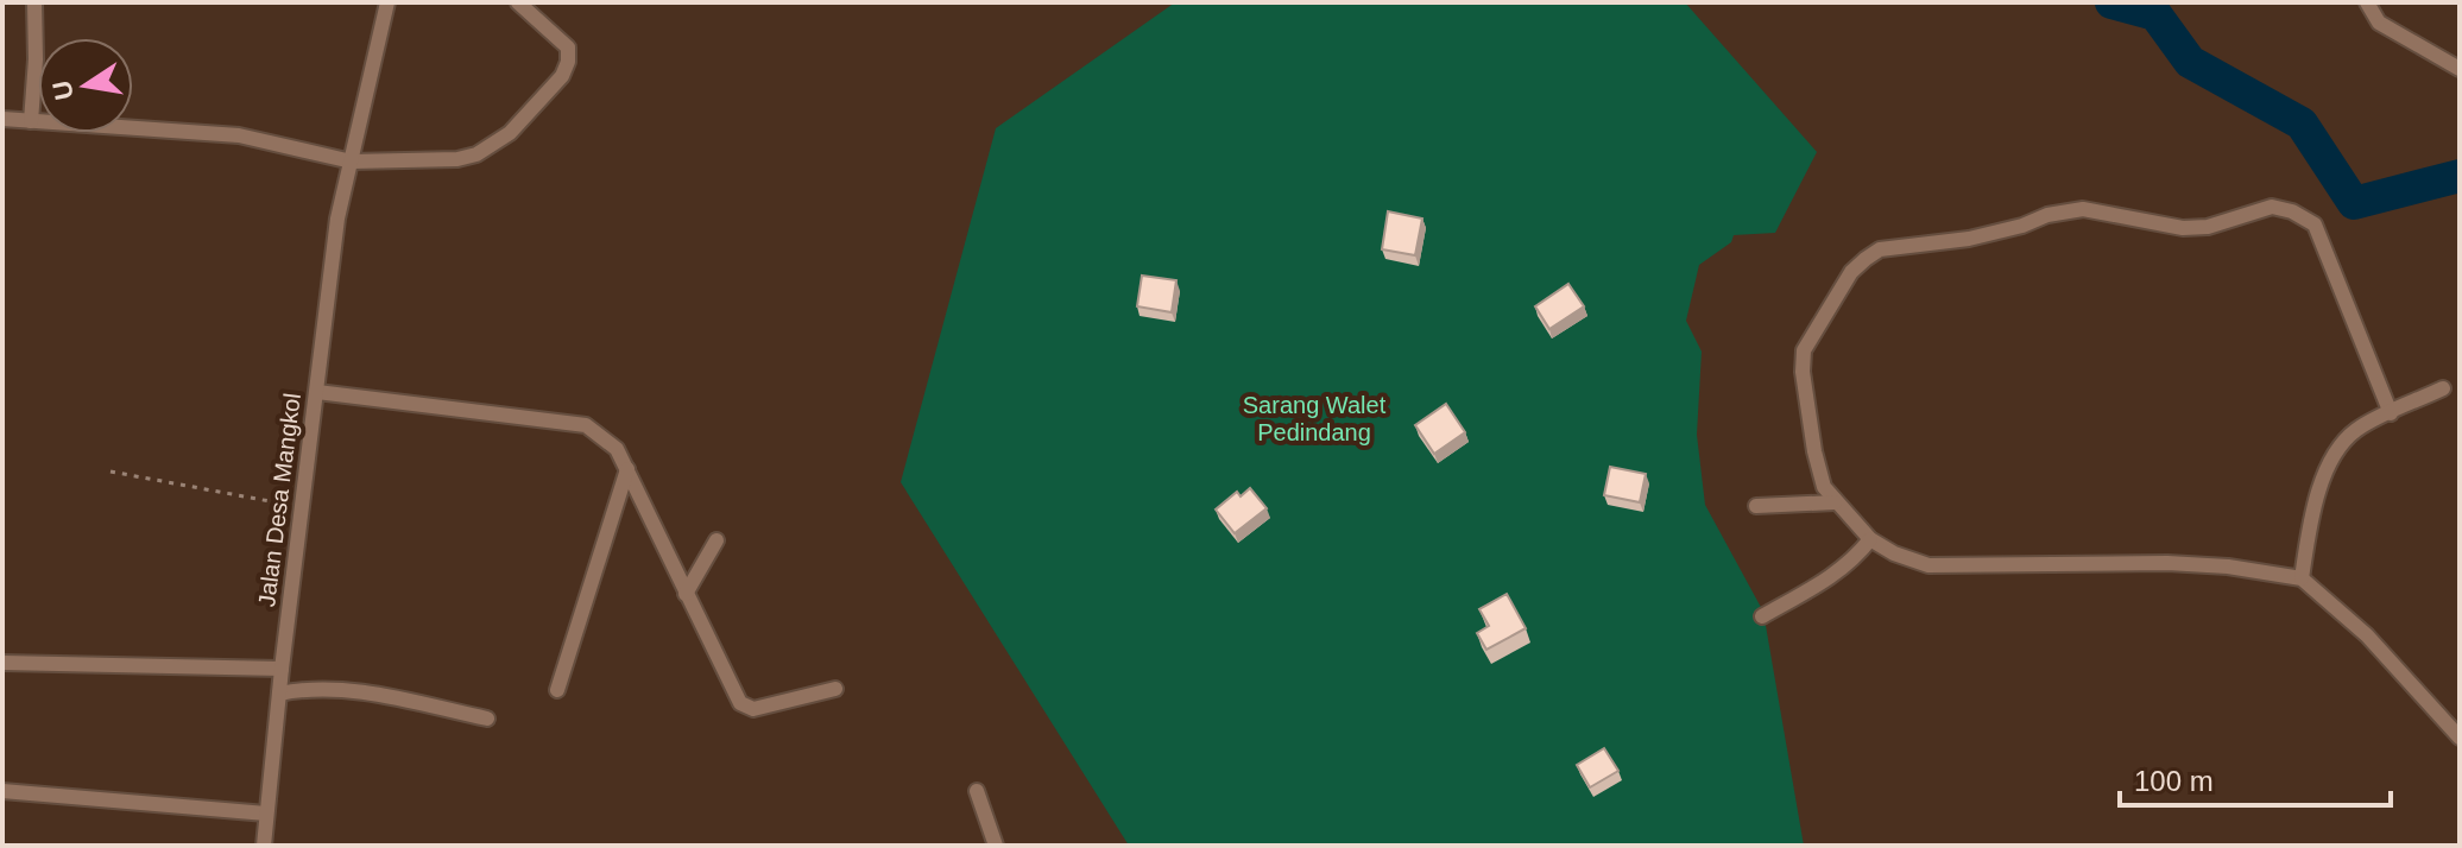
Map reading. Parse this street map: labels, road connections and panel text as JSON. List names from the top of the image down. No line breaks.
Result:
{"streets":{"street":["Jalan Desa Mangkol"]},"parks":["Sarang Walet Pedindang"],"scale_bar":"100 m","north":"left"}
